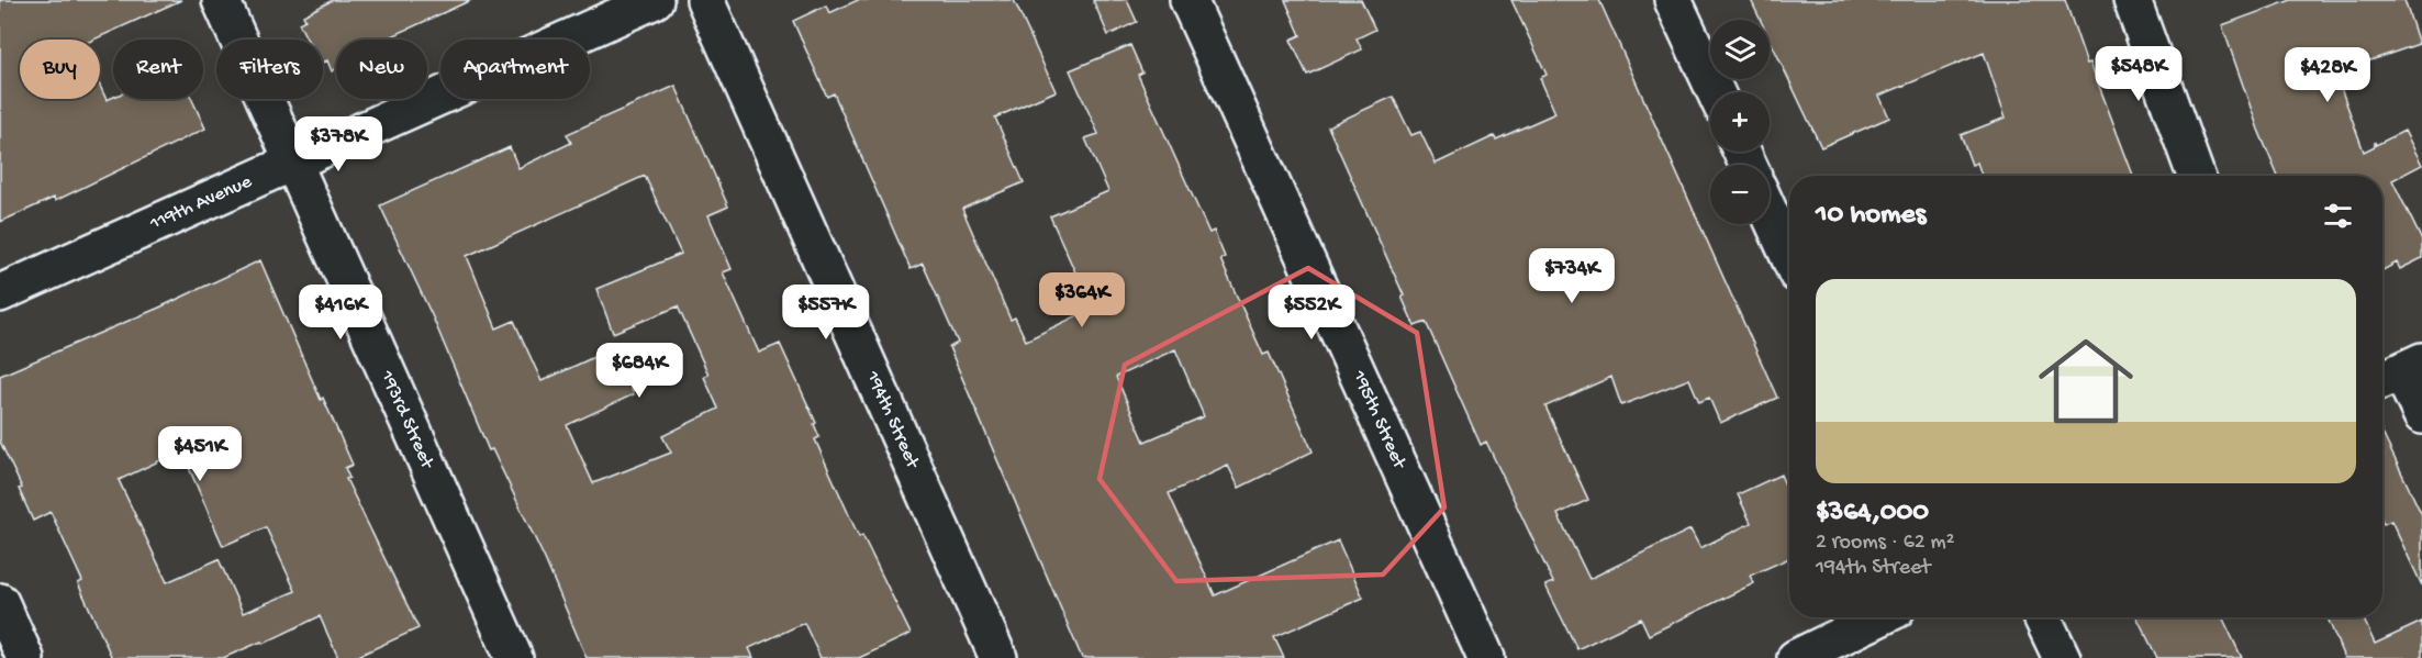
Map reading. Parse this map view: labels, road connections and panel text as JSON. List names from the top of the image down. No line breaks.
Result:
{"streets":{"street":["119th Avenue","193rd Street","194th Street","195th Street"]},"crossings":[["119th Avenue","193rd Street"]],"page":{"map_buttons":["+","−"],"chip":["Buy","Rent","Filters","New","Apartment"],"price":["$548K","$428K","$378K","$734K","$364K","$416K","$557K","$552K","$684K","$451K"],"heading":"10 homes","list":[{"name":"$364,000","note":"2 rooms · 62 m² · 194th Street"}]}}
